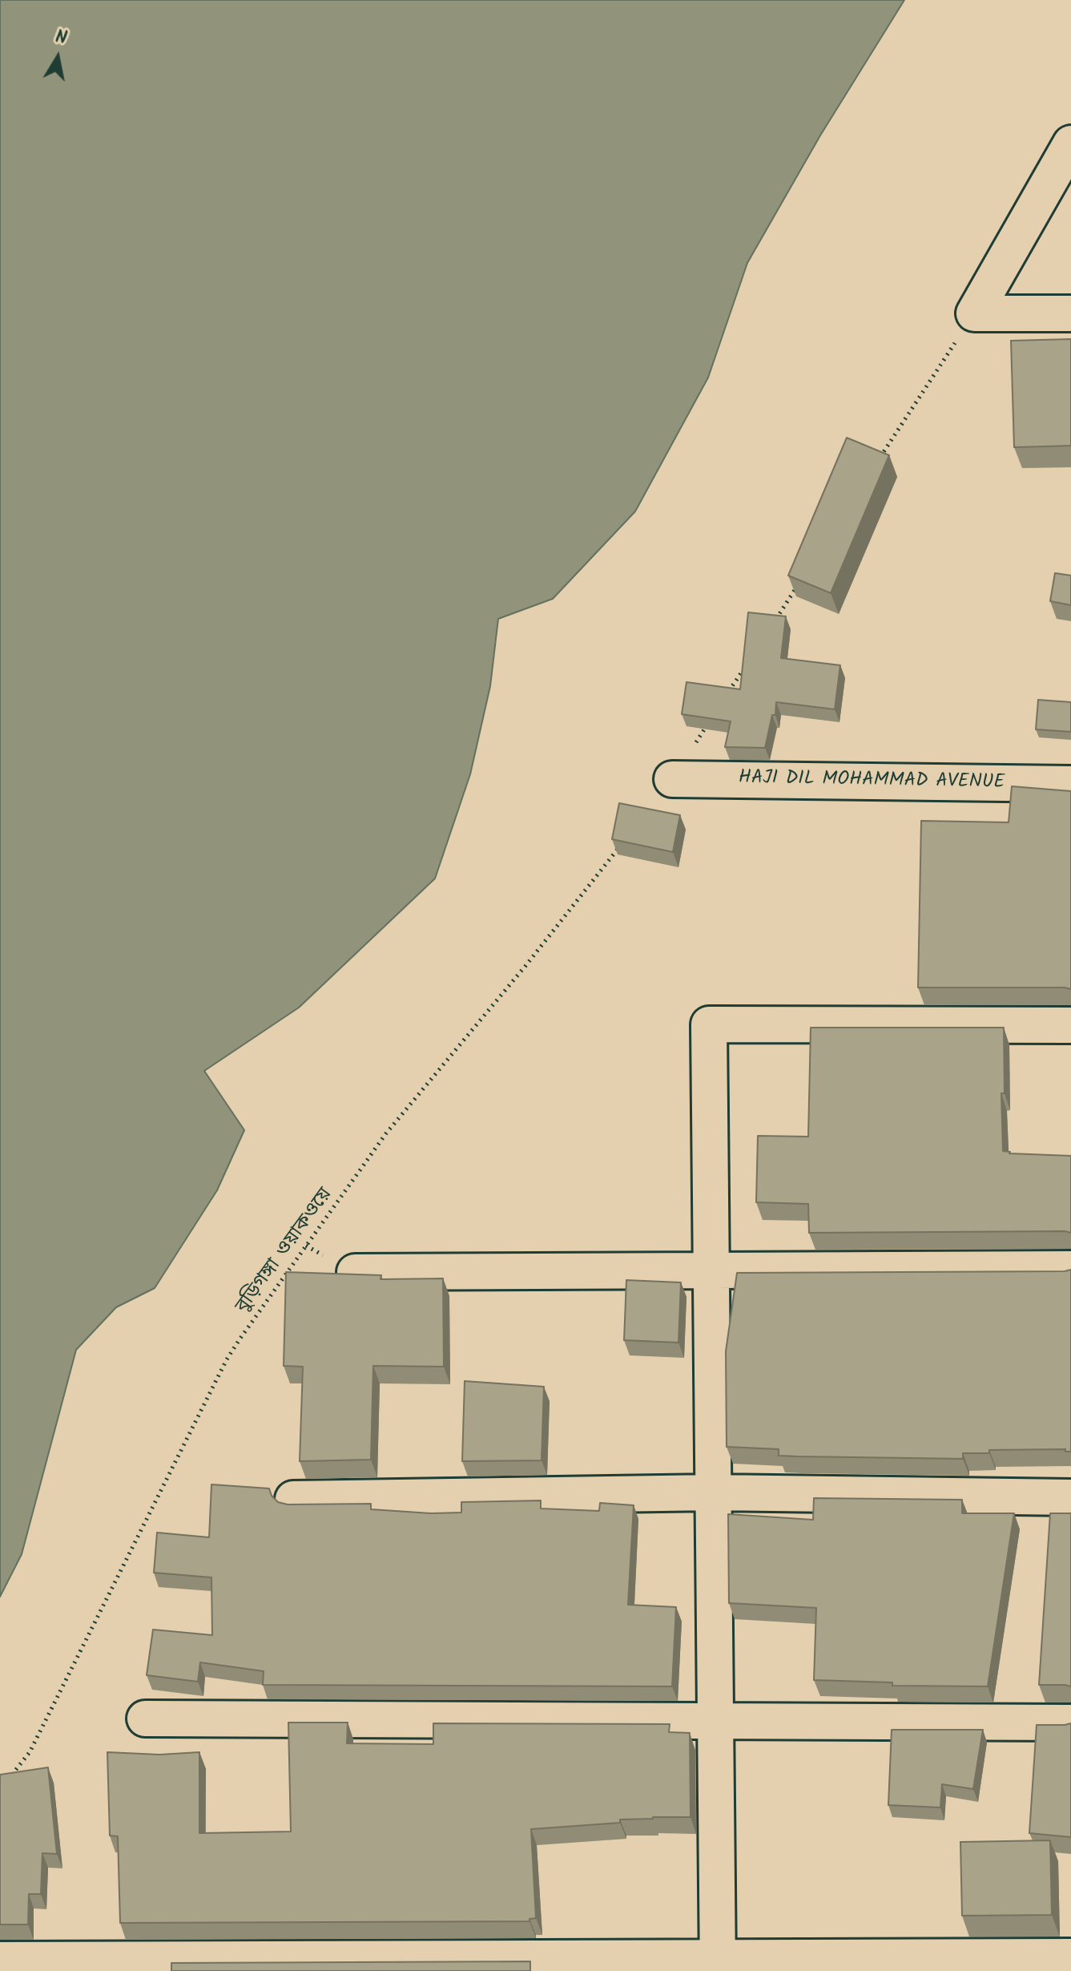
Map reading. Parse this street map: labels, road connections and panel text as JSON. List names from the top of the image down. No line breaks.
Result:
{"streets":{"street":["HAJI DIL MOHAMMAD AVENUE"],"path":["বুড়িগঙ্গা ওয়াকওয়ে"]},"north":"top"}
